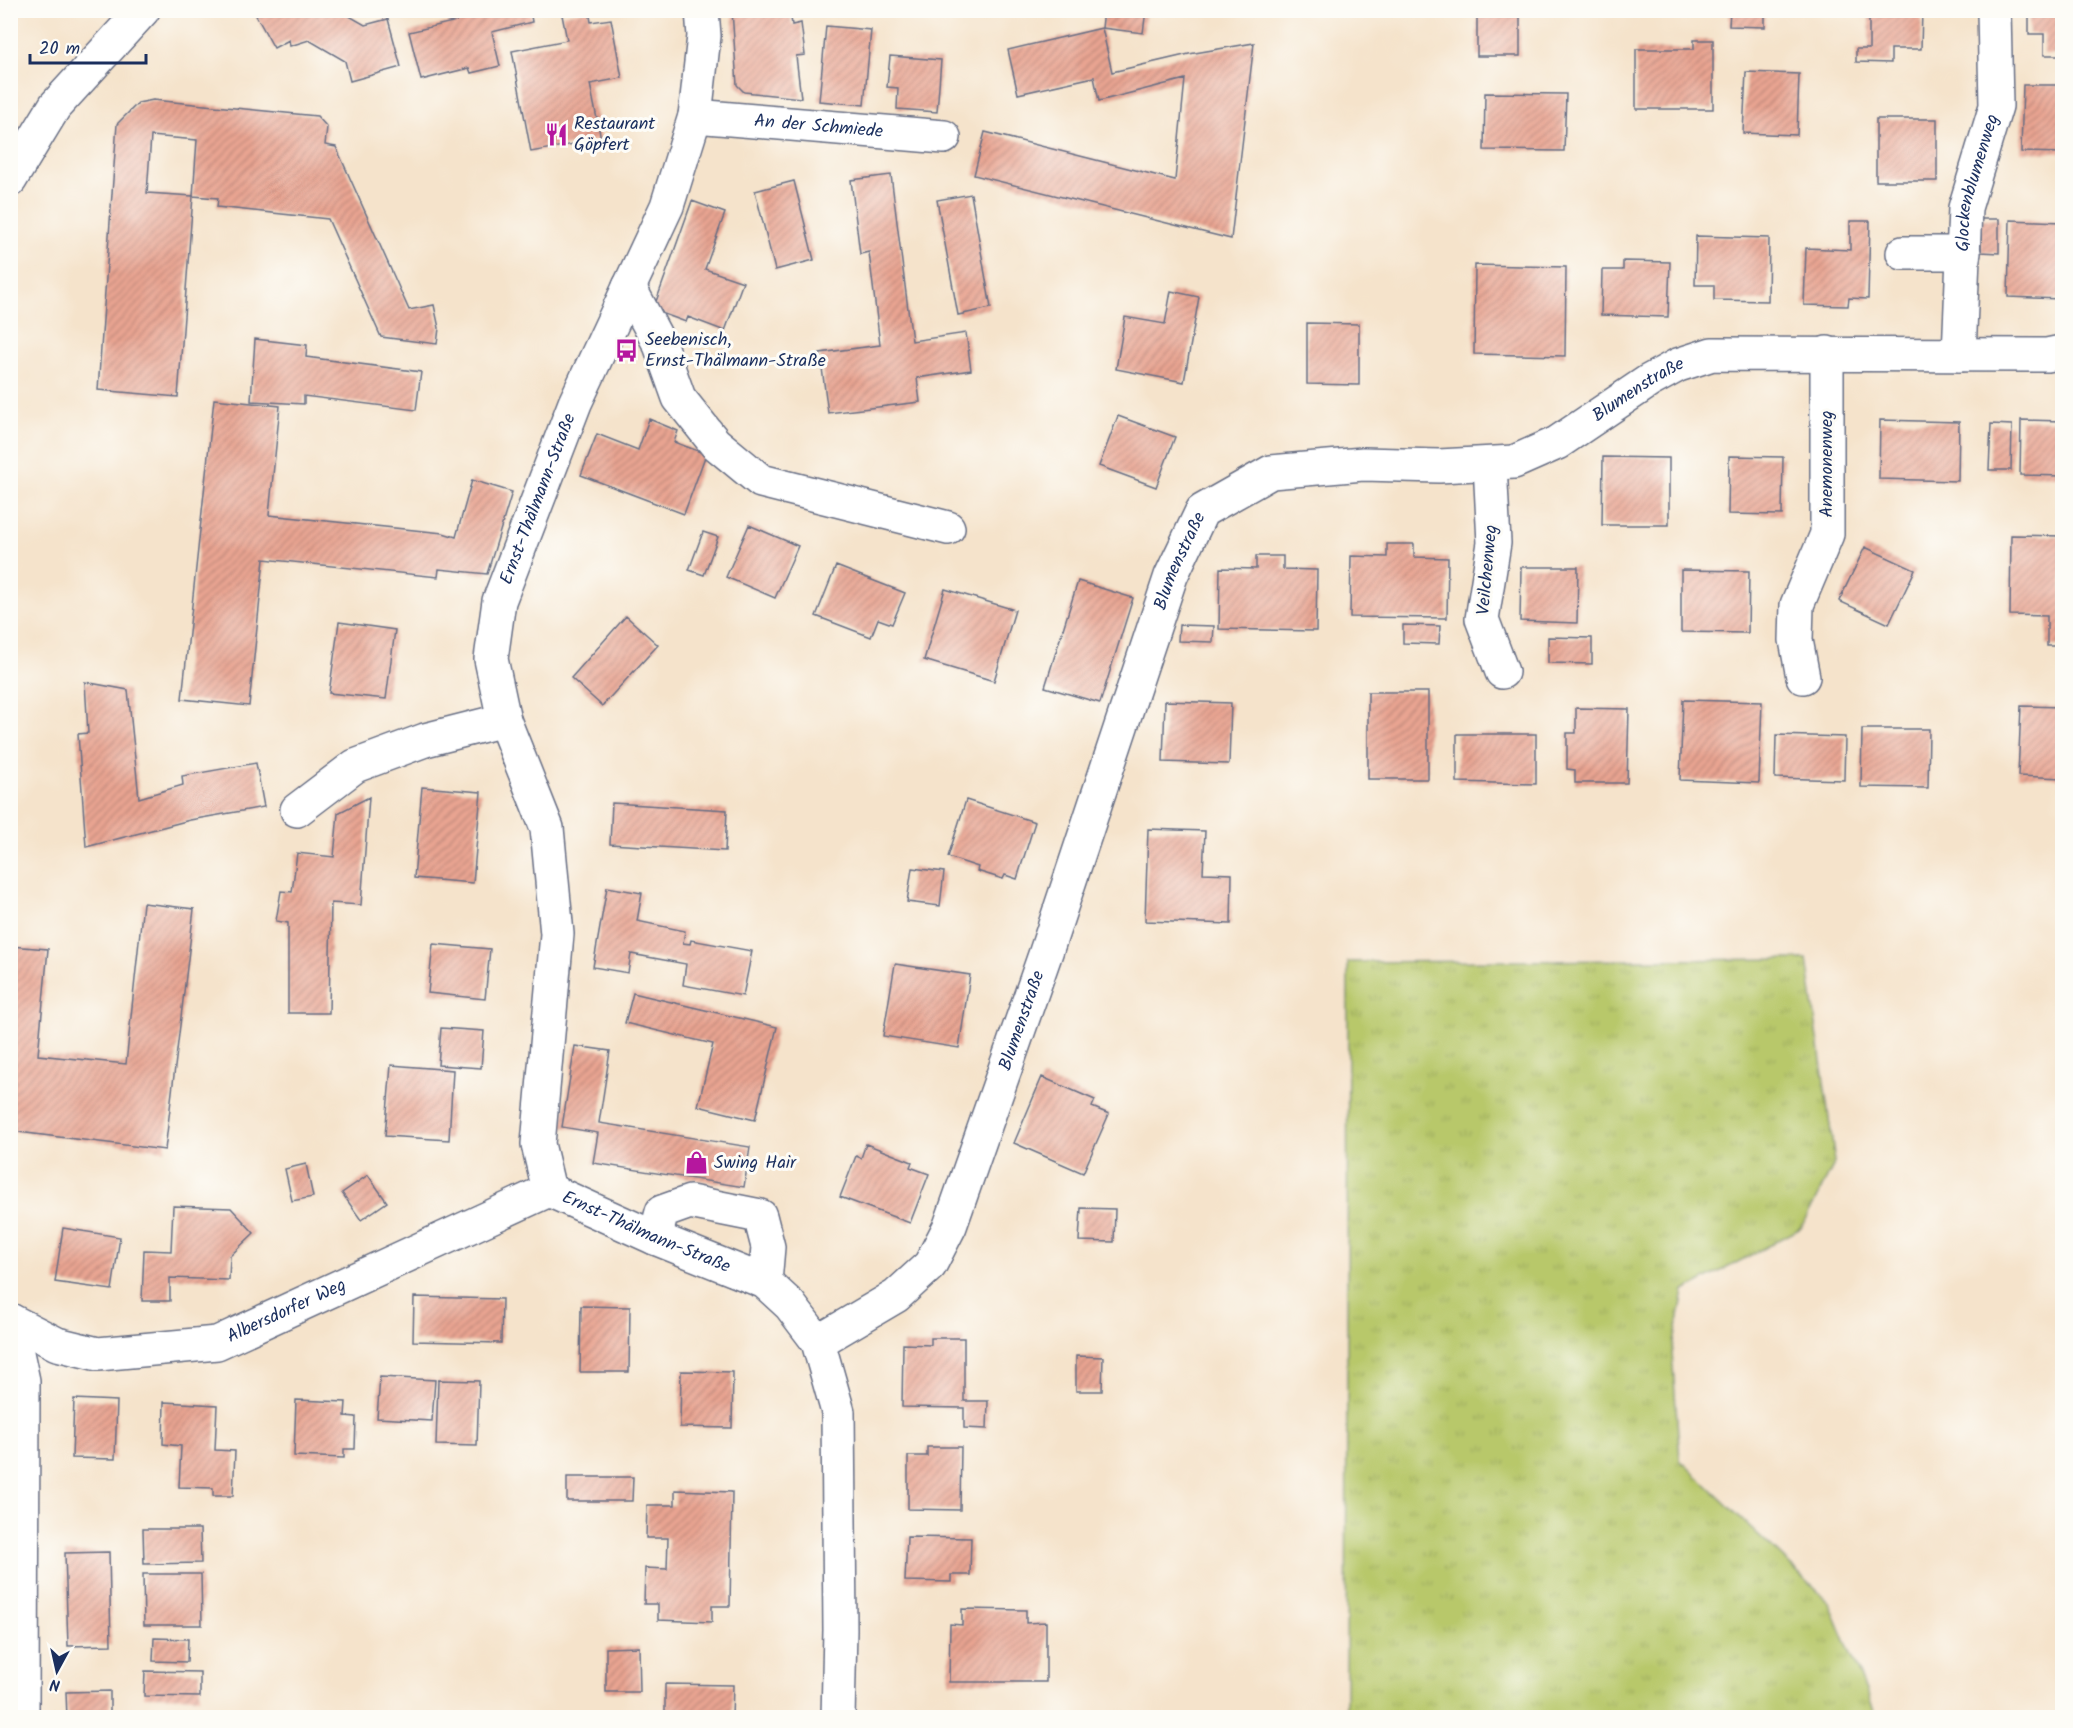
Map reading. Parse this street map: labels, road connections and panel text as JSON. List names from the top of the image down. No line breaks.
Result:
{"streets":{"street":["An der Schmiede","Glockenblumenweg","Blumenstraße","Anemonenweg","Ernst-Thälmann-Straße","Veilchenweg","Albersdorfer Weg"]},"crossings":[["An der Schmiede","Ernst-Thälmann-Straße"],["Glockenblumenweg","Blumenstraße"],["Blumenstraße","Anemonenweg"],["Blumenstraße","Ernst-Thälmann-Straße"],["Blumenstraße","Veilchenweg"],["Ernst-Thälmann-Straße","Albersdorfer Weg"]],"places":{"restaurant":["Restaurant Göpfert"],"bus stop":["Seebenisch, Ernst-Thälmann-Straße"],"shop":["Swing Hair"]},"scale_bar":"20 m","north":"bottom"}
